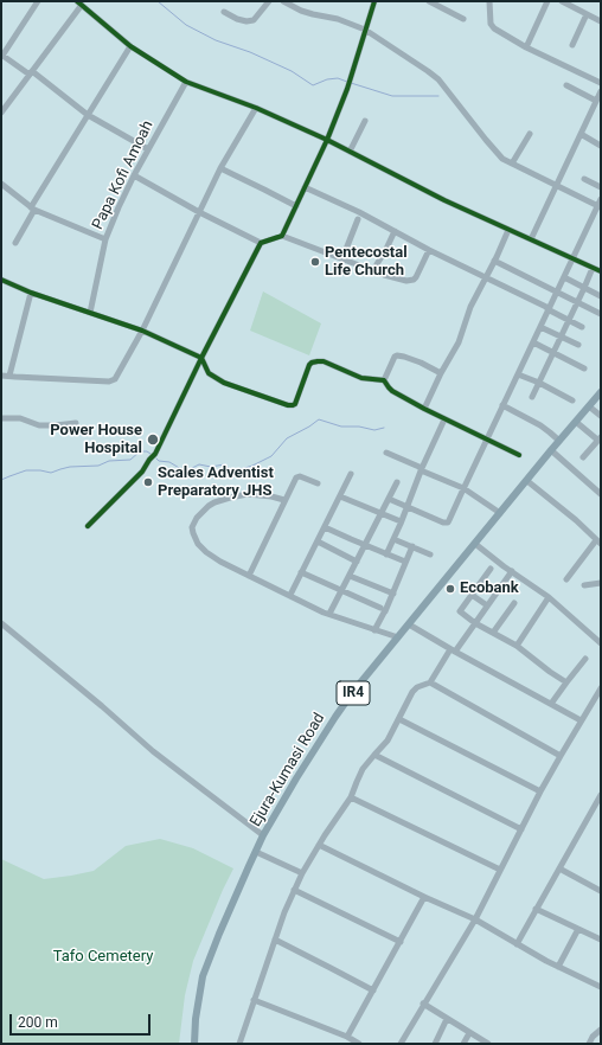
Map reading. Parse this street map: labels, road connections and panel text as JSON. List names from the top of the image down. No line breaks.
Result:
{"streets":{"main road":["IR4","Ejura-Kumasi Road"],"street":["Papa Kofi Amoah"]},"parks":["Tafo Cemetery"],"places":["Pentecostal Life Church","Power House Hospital","Scales Adventist Preparatory JHS","Ecobank"],"scale_bar":"200 m"}
